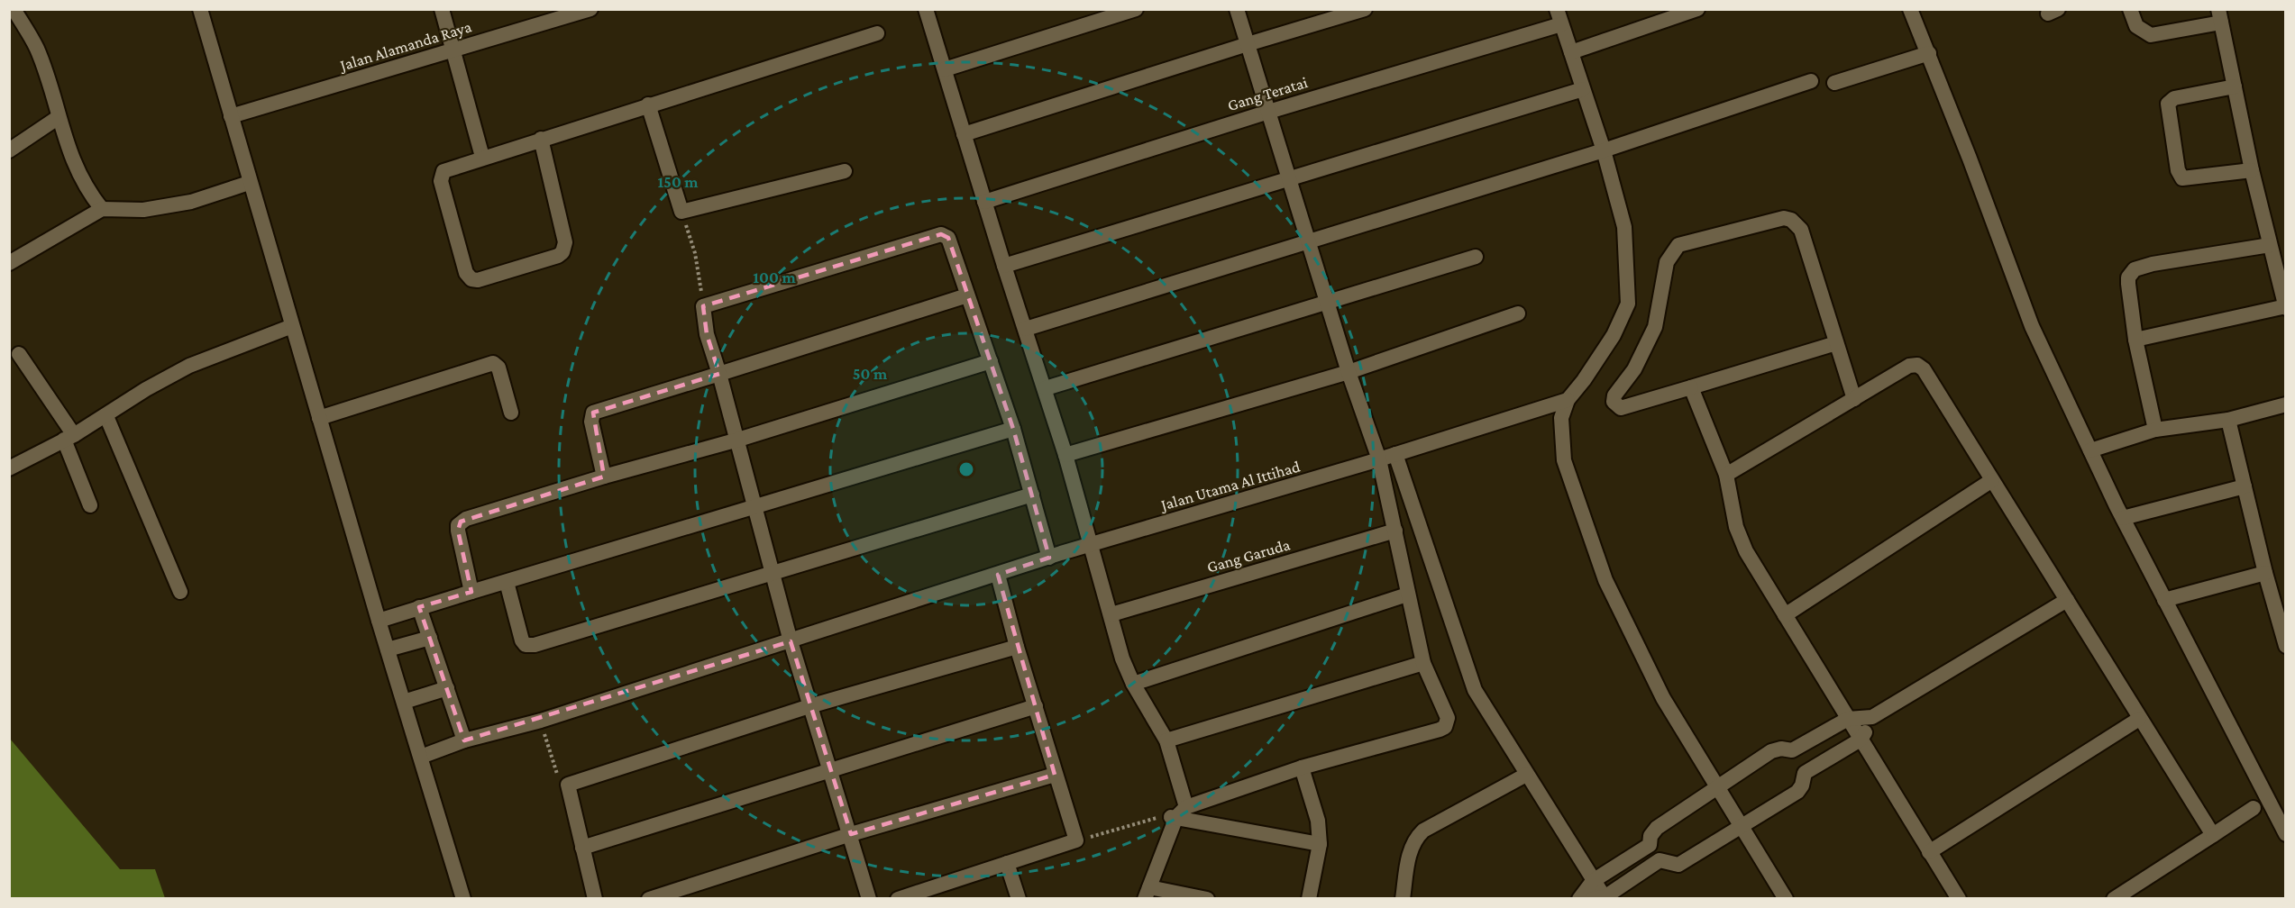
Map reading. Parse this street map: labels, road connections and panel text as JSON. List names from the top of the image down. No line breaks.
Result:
{"streets":{"street":["Jalan Alamanda Raya","Gang Teratai","Jalan Utama Al Ittihad","Gang Garuda"]},"rings":["150 m","100 m","50 m"]}
